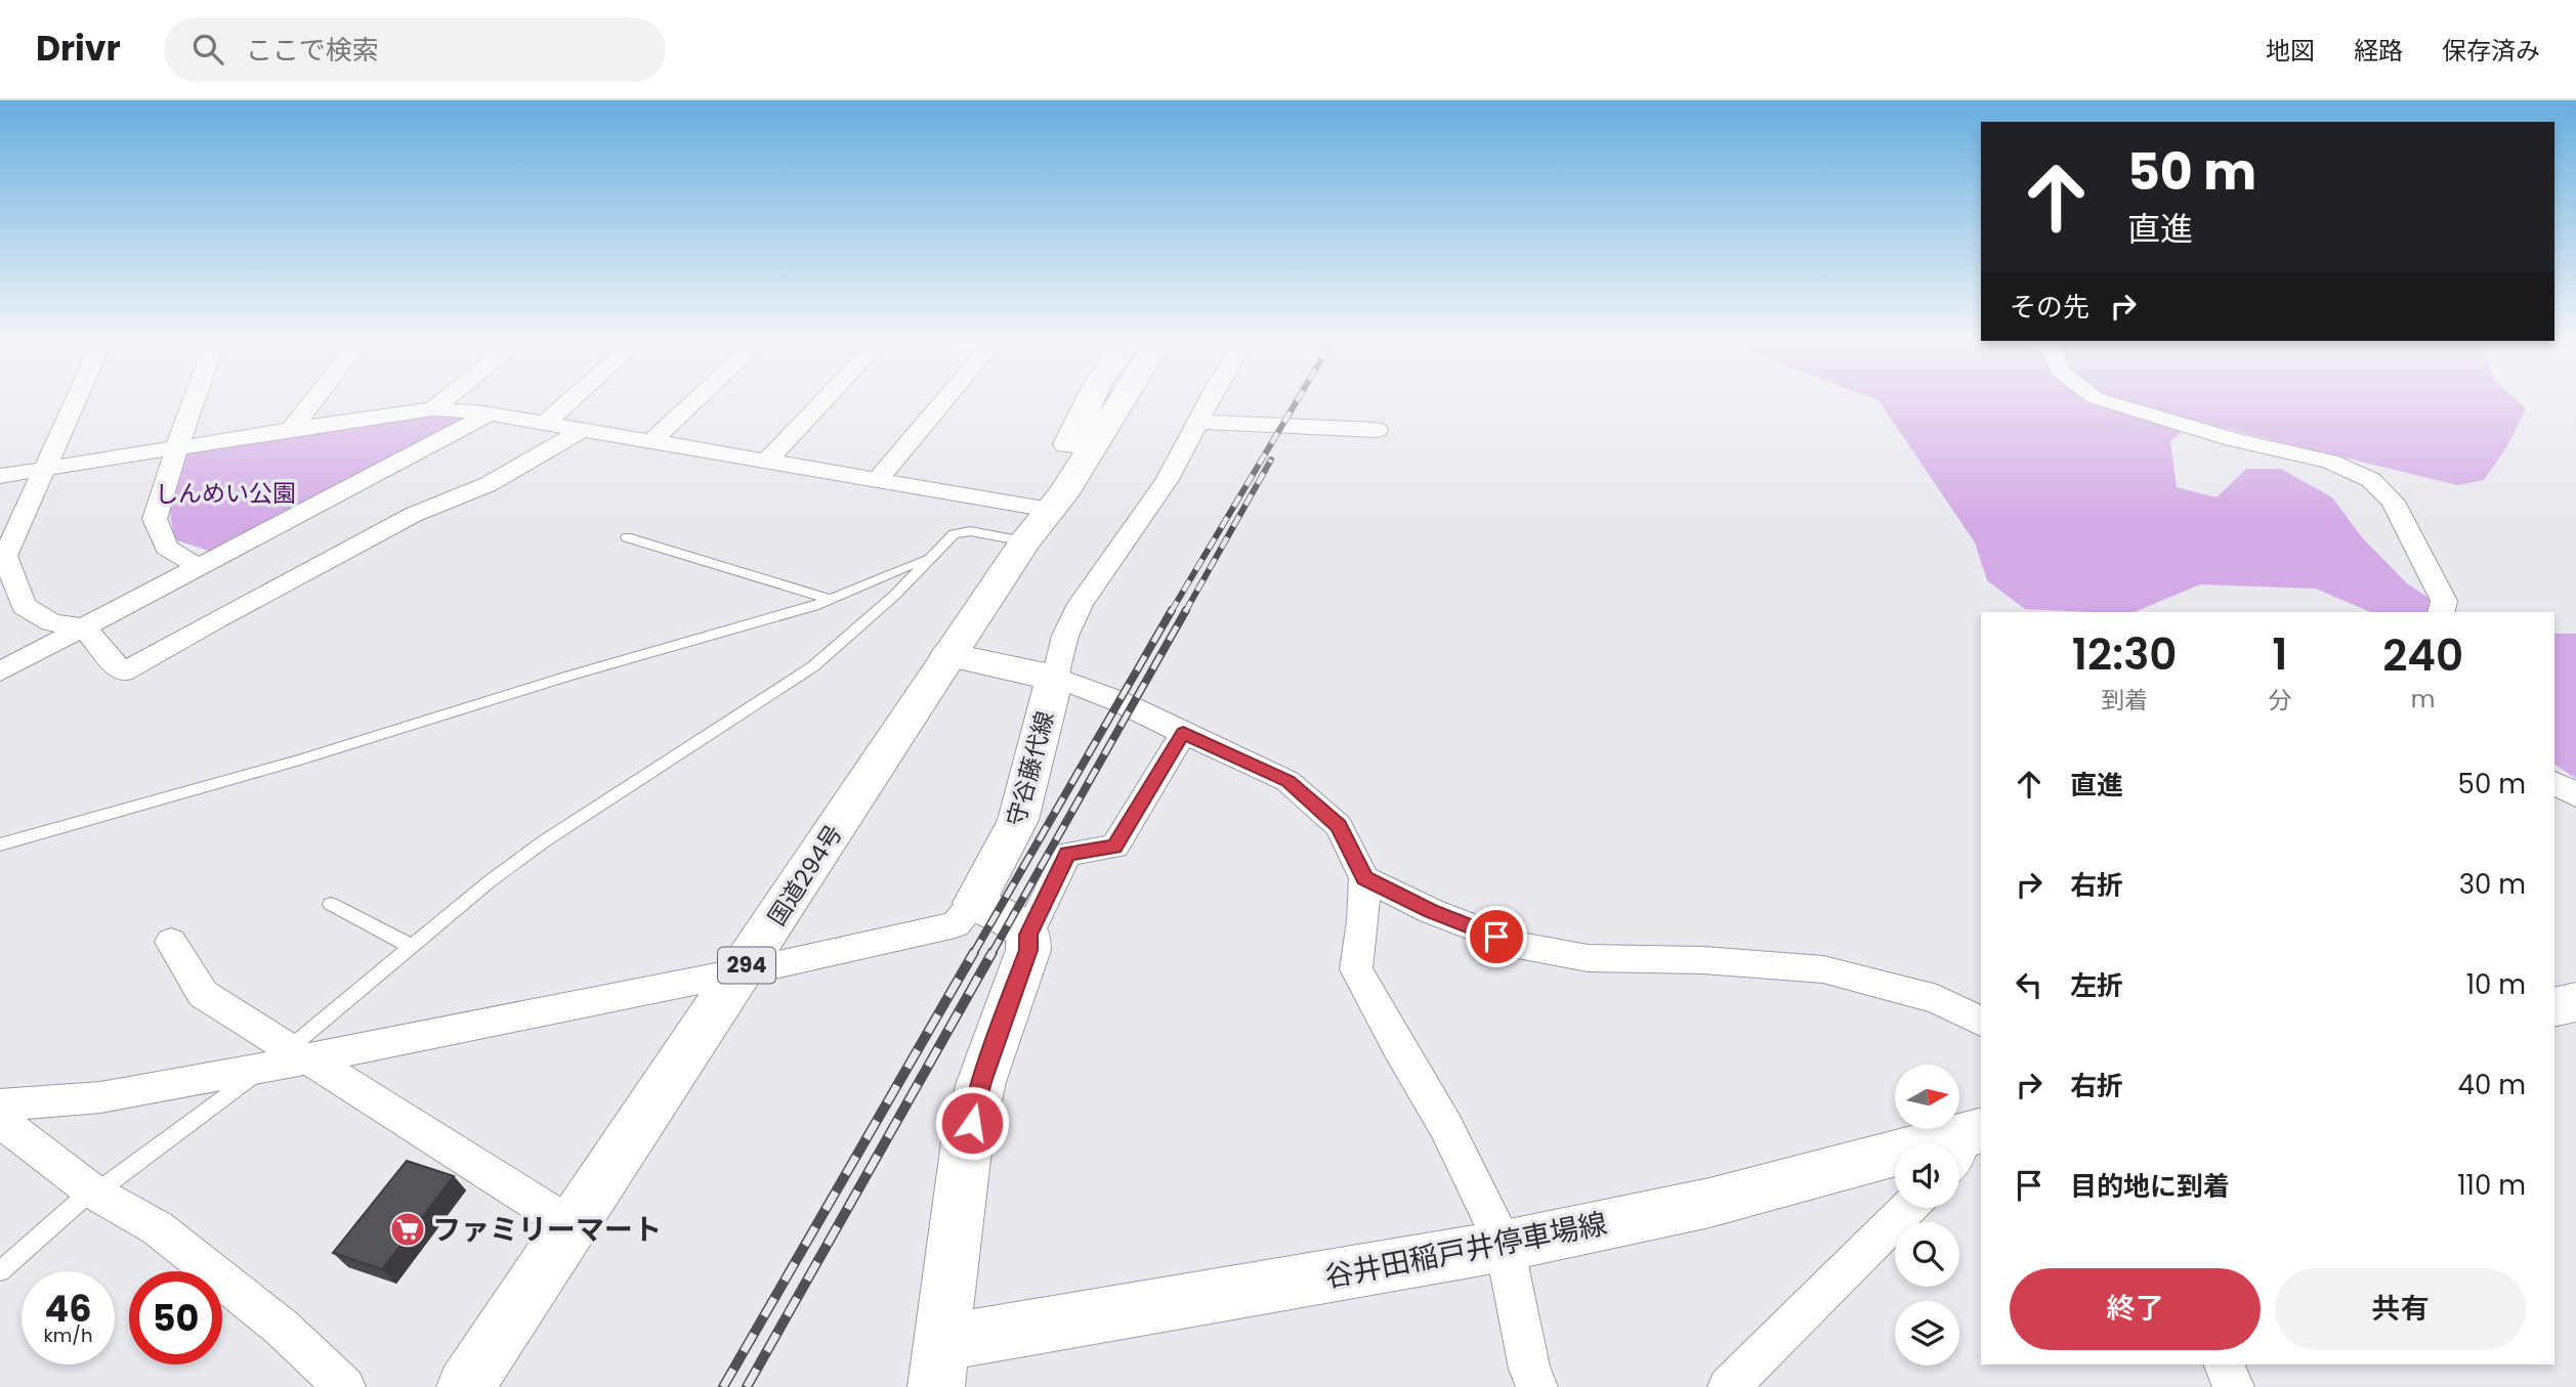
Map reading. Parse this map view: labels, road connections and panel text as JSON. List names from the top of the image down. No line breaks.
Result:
{"streets":{"main road":["守谷藤代線","国道294号","294","谷井田稲戸井停車場線"]},"crossings":[["守谷藤代線","国道294号"]],"parks":["しんめい公園"],"places":{"supermarket":["ファミリーマート"]},"north":"right","page":{"header":"Drivr","search":"ここで検索","nav":["地図","経路","保存済み"],"turn":["50 m","直進"],"then":"その先","eta":["12:30","到着","1","分","240","m"],"list":[{"name":"直進","value":"50 m"},{"name":"右折","value":"30 m"},{"name":"左折","value":"10 m"},{"name":"右折","value":"40 m"},{"name":"目的地に到着","value":"110 m"}],"buttons":["終了","共有"],"speed":"46 km/h","limit":"50"}}
